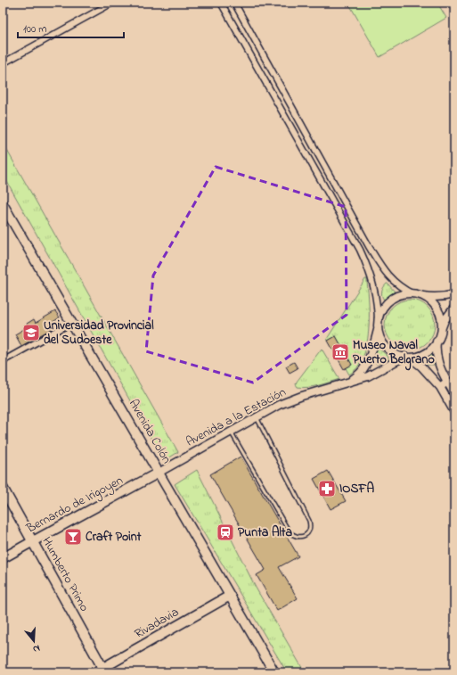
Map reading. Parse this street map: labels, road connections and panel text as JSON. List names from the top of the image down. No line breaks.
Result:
{"streets":{"main road":["Avenida Colón","Bernardo de Irigoyen","Humberto Primo","Rivadavia"],"street":["Avenida a la Estación"]},"crossings":[["Avenida a la Estación","Avenida Colón"],["Avenida a la Estación","Bernardo de Irigoyen"],["Avenida Colón","Bernardo de Irigoyen"],["Avenida Colón","Rivadavia"],["Bernardo de Irigoyen","Humberto Primo"],["Humberto Primo","Rivadavia"]],"places":{"school or university":["Universidad Provincial del Sudoeste"],"museum":["Museo Naval Puerto Belgrano"],"pharmacy":["IOSFA"],"station":["Punta Alta"],"bar":["Craft Point"]},"scale_bar":"100 m","north":"bottom"}
